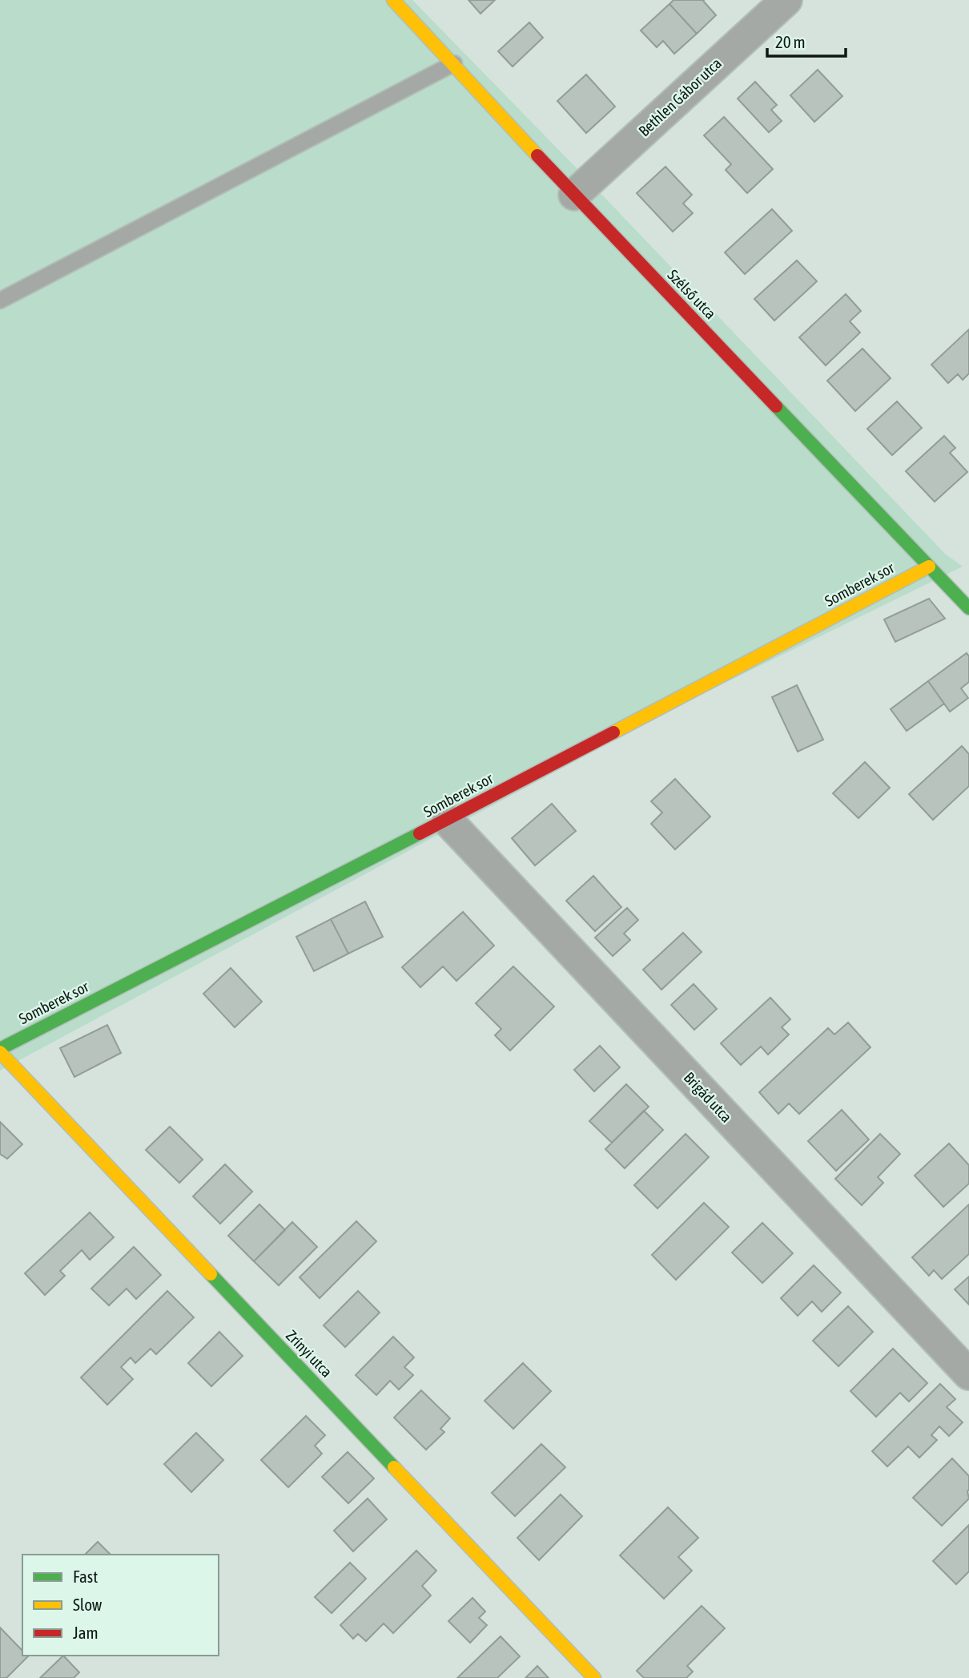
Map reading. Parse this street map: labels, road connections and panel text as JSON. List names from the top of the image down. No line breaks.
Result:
{"streets":{"street":["Bethlen Gábor utca","Szélső utca","Somberek sor","Brigád utca","Zrínyi utca"]},"crossings":[["Bethlen Gábor utca","Szélső utca"],["Szélső utca","Somberek sor"],["Somberek sor","Brigád utca"],["Somberek sor","Zrínyi utca"]],"legend":["Fast","Slow","Jam"],"scale_bar":"20 m"}
